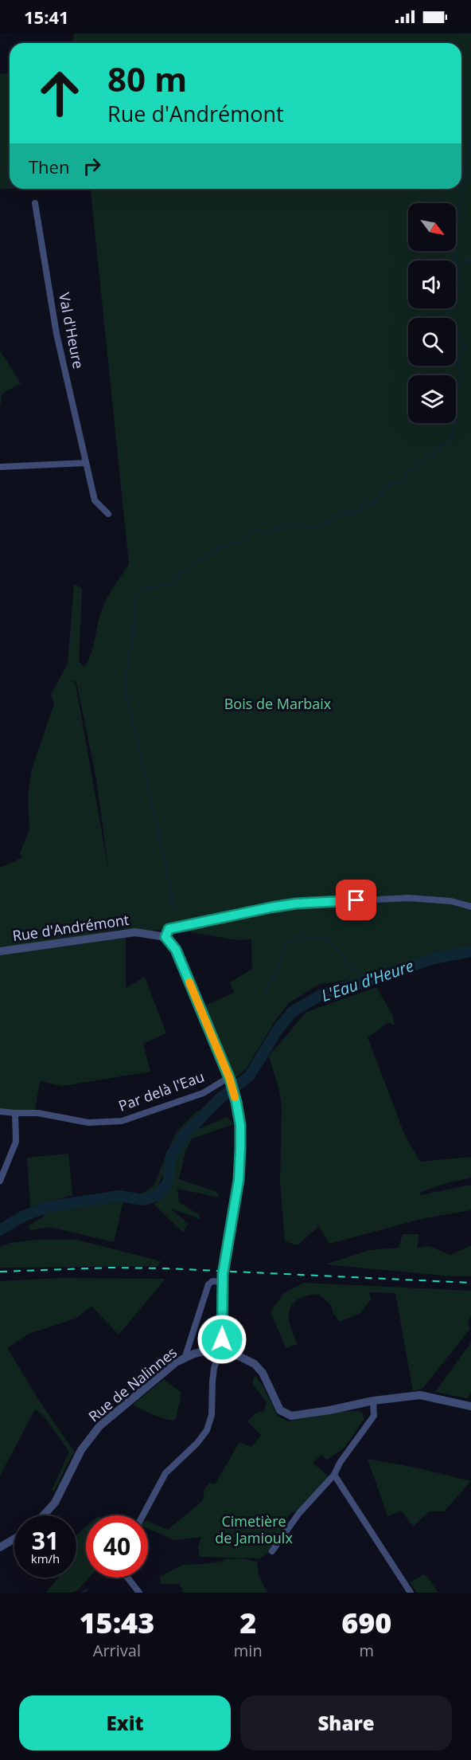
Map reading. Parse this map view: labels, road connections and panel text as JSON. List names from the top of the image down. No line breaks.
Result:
{"streets":{"street":["Val d'Heure","Rue d'Andrémont","Par delà l'Eau","Rue de Nalinnes"]},"water":["L'Eau d'Heure"],"parks":["Bois de Marbaix","Cimetière de Jamioulx"],"north":"bottom right","page":{"status":"15:41","turn":["80 m","Rue d'Andrémont"],"then":"Then","speed":"31 km/h","limit":"40","eta":["15:43","Arrival","2","min","690","m"],"buttons":["Exit","Share"]}}
